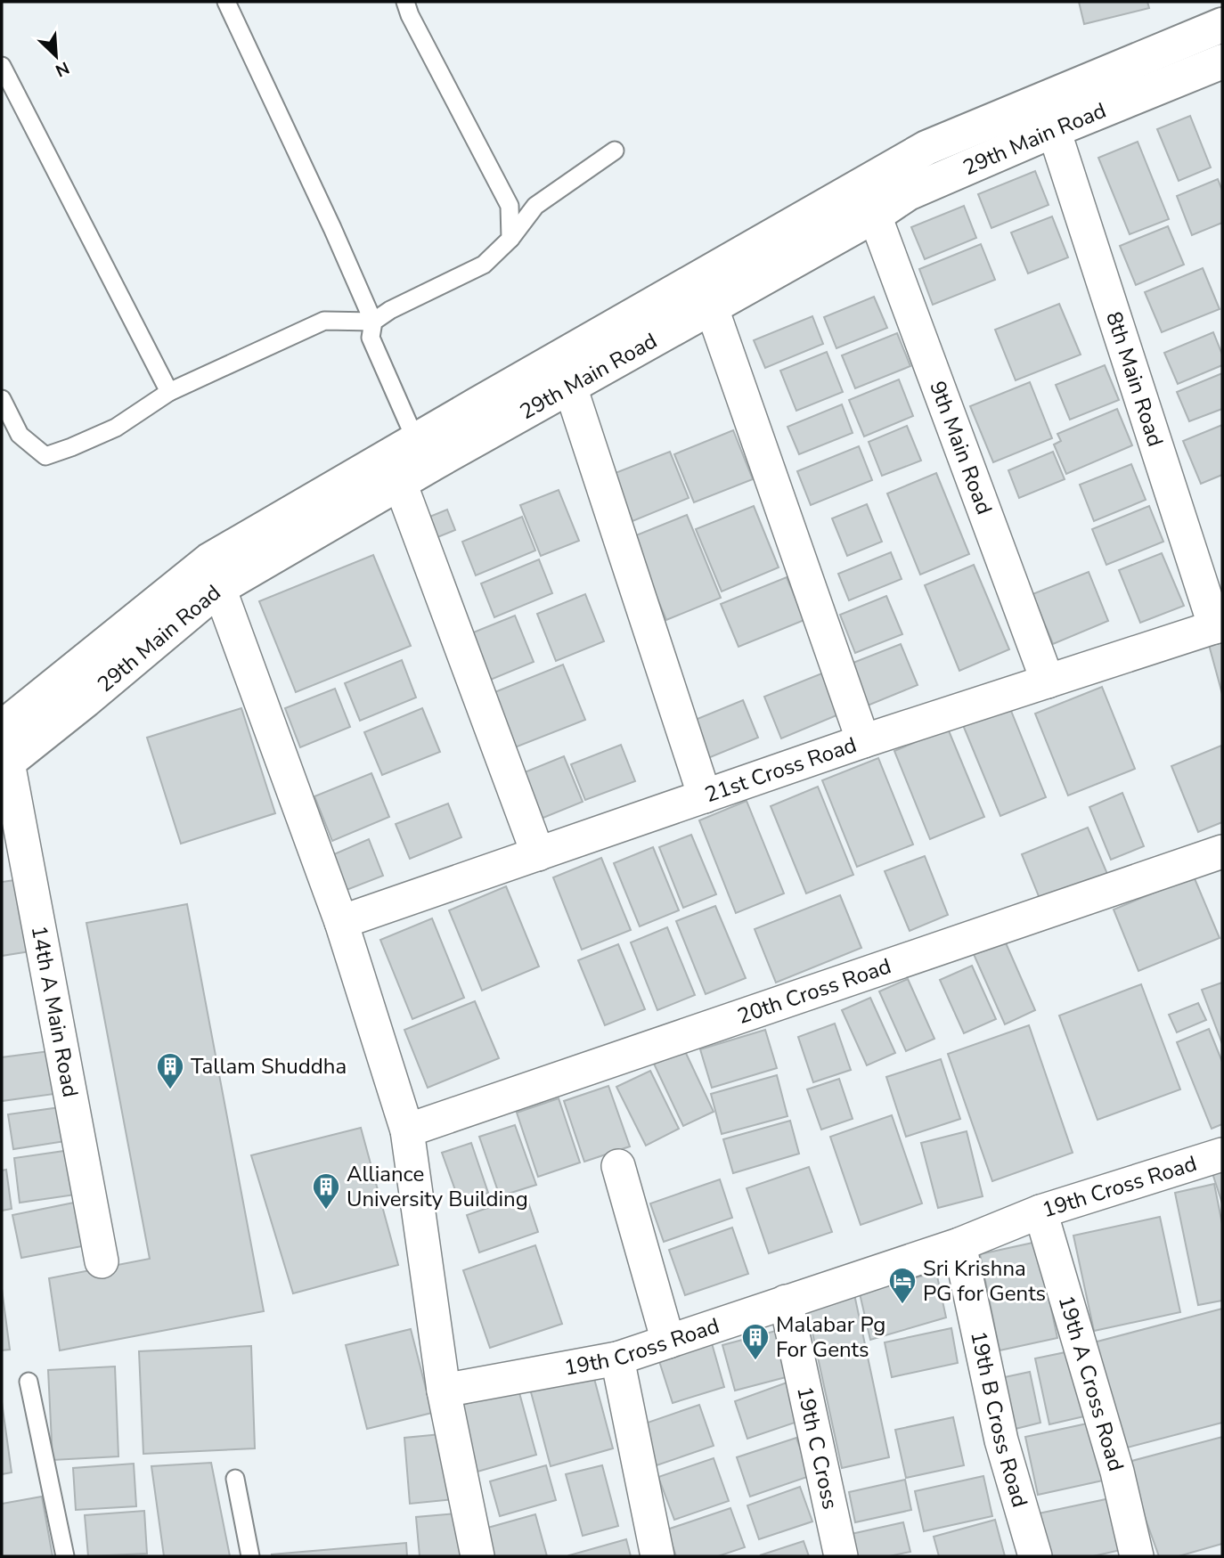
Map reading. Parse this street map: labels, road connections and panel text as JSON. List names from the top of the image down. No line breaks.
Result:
{"streets":{"main road":["29th Main Road"],"street":["8th Main Road","9th Main Road","21st Cross Road","20th Cross Road","14th A Main Road","19th Cross Road","19th A Cross Road","19th B Cross Road","19th C Cross"]},"crossings":[["29th Main Road","8th Main Road"],["29th Main Road","9th Main Road"],["29th Main Road","14th A Main Road"],["8th Main Road","21st Cross Road"],["9th Main Road","21st Cross Road"],["19th Cross Road","19th A Cross Road"],["19th Cross Road","19th B Cross Road"],["19th Cross Road","19th C Cross"]],"places":{"building":["Tallam Shuddha","Alliance University Building","Malabar Pg For Gents"],"hotel":["Sri Krishna PG for Gents"]},"north":"bottom right"}
